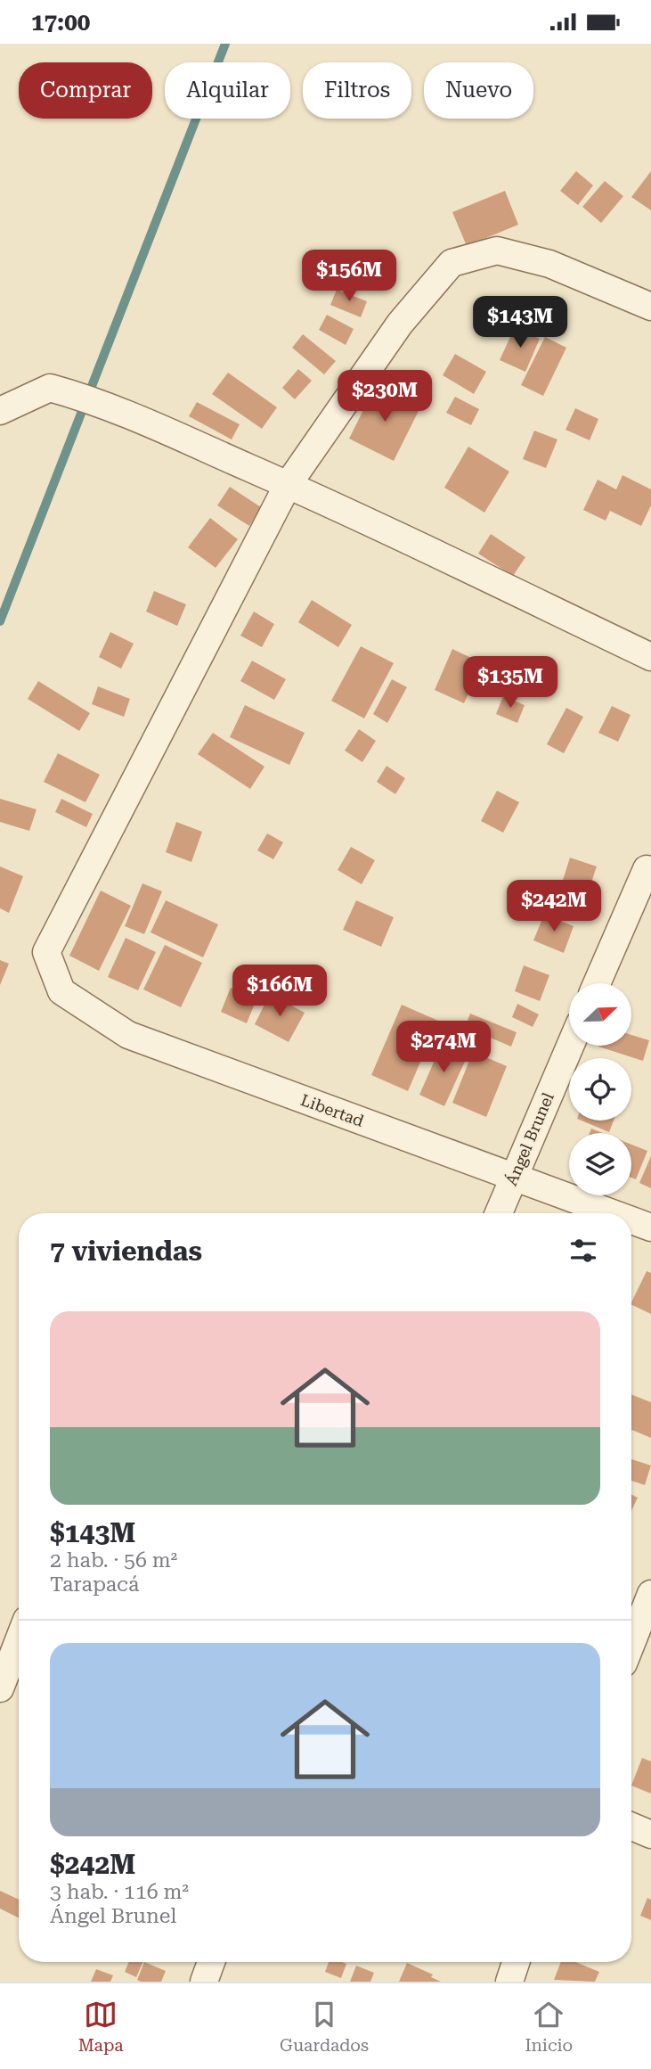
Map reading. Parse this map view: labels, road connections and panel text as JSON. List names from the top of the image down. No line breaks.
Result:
{"streets":{"street":["Libertad","Ángel Brunel"]},"crossings":[["Libertad","Ángel Brunel"]],"north":"top right","page":{"status":"17:00","chip":["Comprar","Alquilar","Filtros","Nuevo"],"price":["$156M","$143M","$230M","$135M","$242M","$166M","$274M"],"heading":"7 viviendas","list":[{"name":"$143M","note":"2 hab. · 56 m² · Tarapacá"},{"name":"$242M","note":"3 hab. · 116 m² · Ángel Brunel"}],"tabs":["Mapa","Guardados","Inicio"]}}
